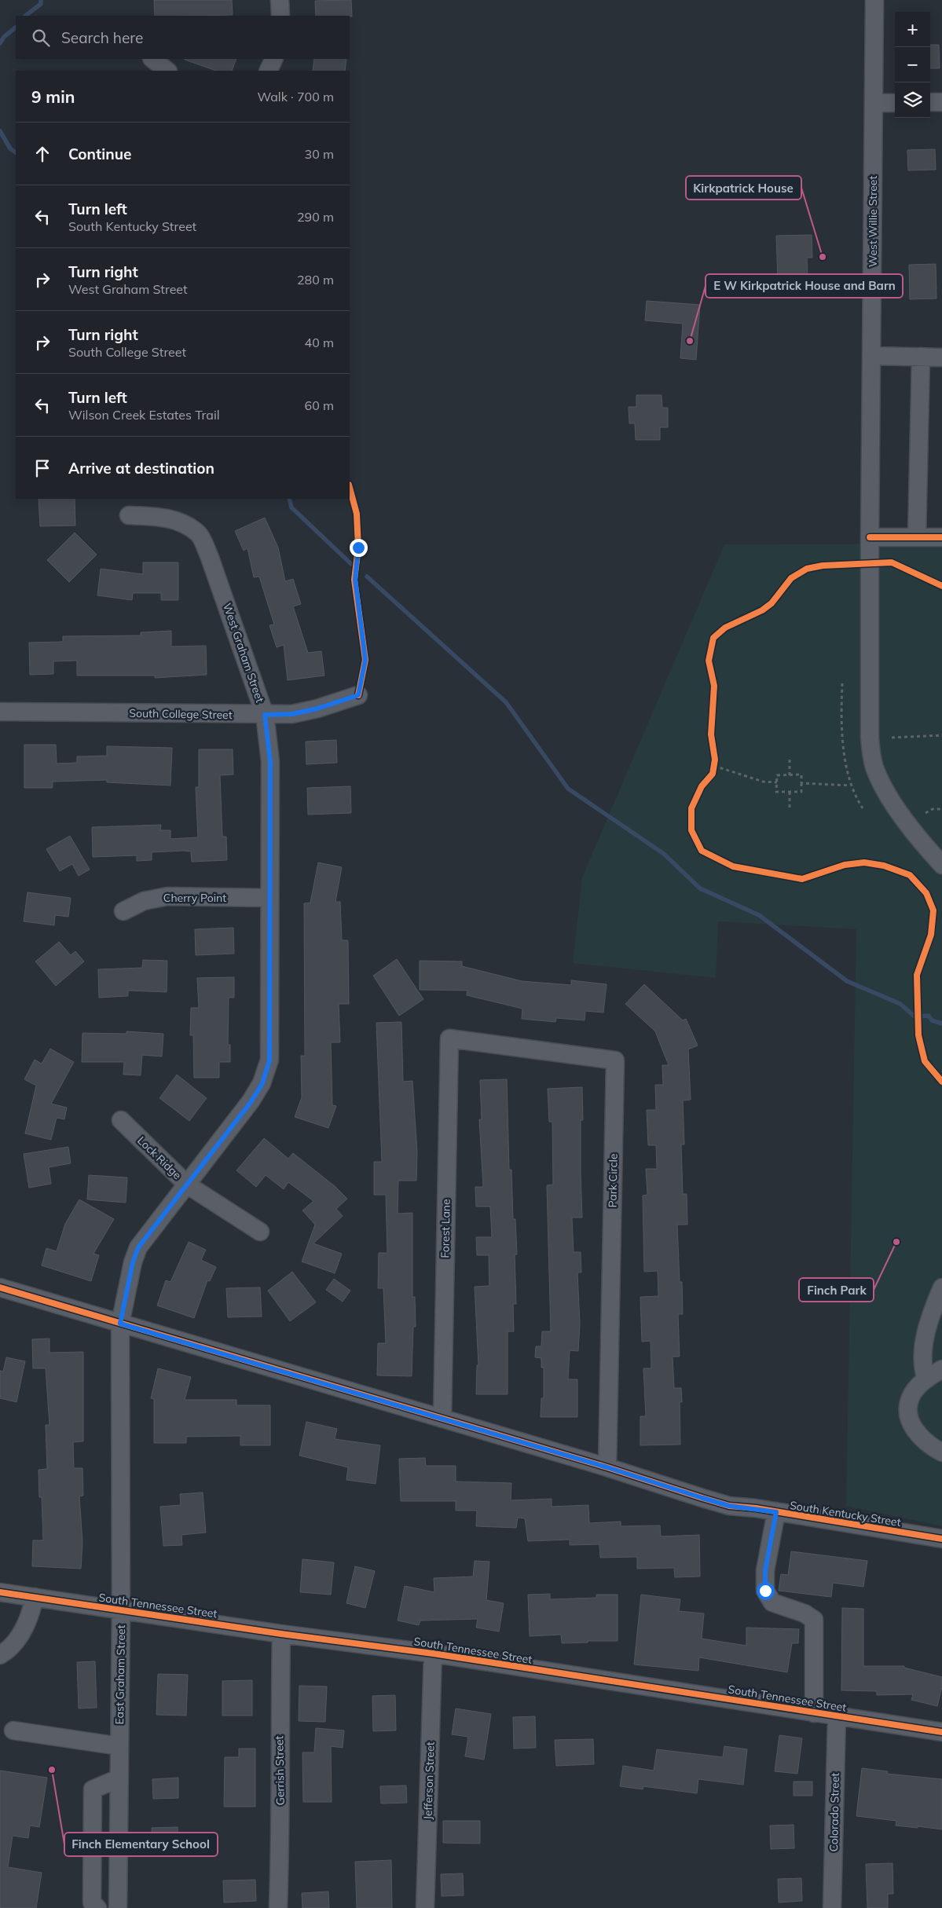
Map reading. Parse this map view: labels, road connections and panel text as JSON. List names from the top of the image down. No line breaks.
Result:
{"streets":{"street":["West Willie Street","West Graham Street","South College Street","Cherry Point","Lock Ridge","Park Circle","Forest Lane","South Kentucky Street","South Tennessee Street","East Graham Street","Gerrish Street","Jefferson Street","Colorado Street"]},"crossings":[["West Graham Street","South College Street"],["West Graham Street","Cherry Point"],["West Graham Street","Lock Ridge"],["West Graham Street","South Kentucky Street"],["West Graham Street","East Graham Street"],["Park Circle","Forest Lane"],["Park Circle","South Kentucky Street"],["Forest Lane","South Kentucky Street"],["South Kentucky Street","East Graham Street"],["South Tennessee Street","East Graham Street"],["South Tennessee Street","Gerrish Street"],["South Tennessee Street","Jefferson Street"],["South Tennessee Street","Colorado Street"]],"places":["Kirkpatrick House","E W Kirkpatrick House and Barn","Finch Park","Finch Elementary School"],"page":{"map_buttons":["+","−"],"search":"Search here","heading":["9 min","Walk · 700 m"],"list":[["Continue","30 m"],["Turn left","South Kentucky Street","290 m"],["Turn right","West Graham Street","280 m"],["Turn right","South College Street","40 m"],["Turn left","Wilson Creek Estates Trail","60 m"],"Arrive at destination"]}}
